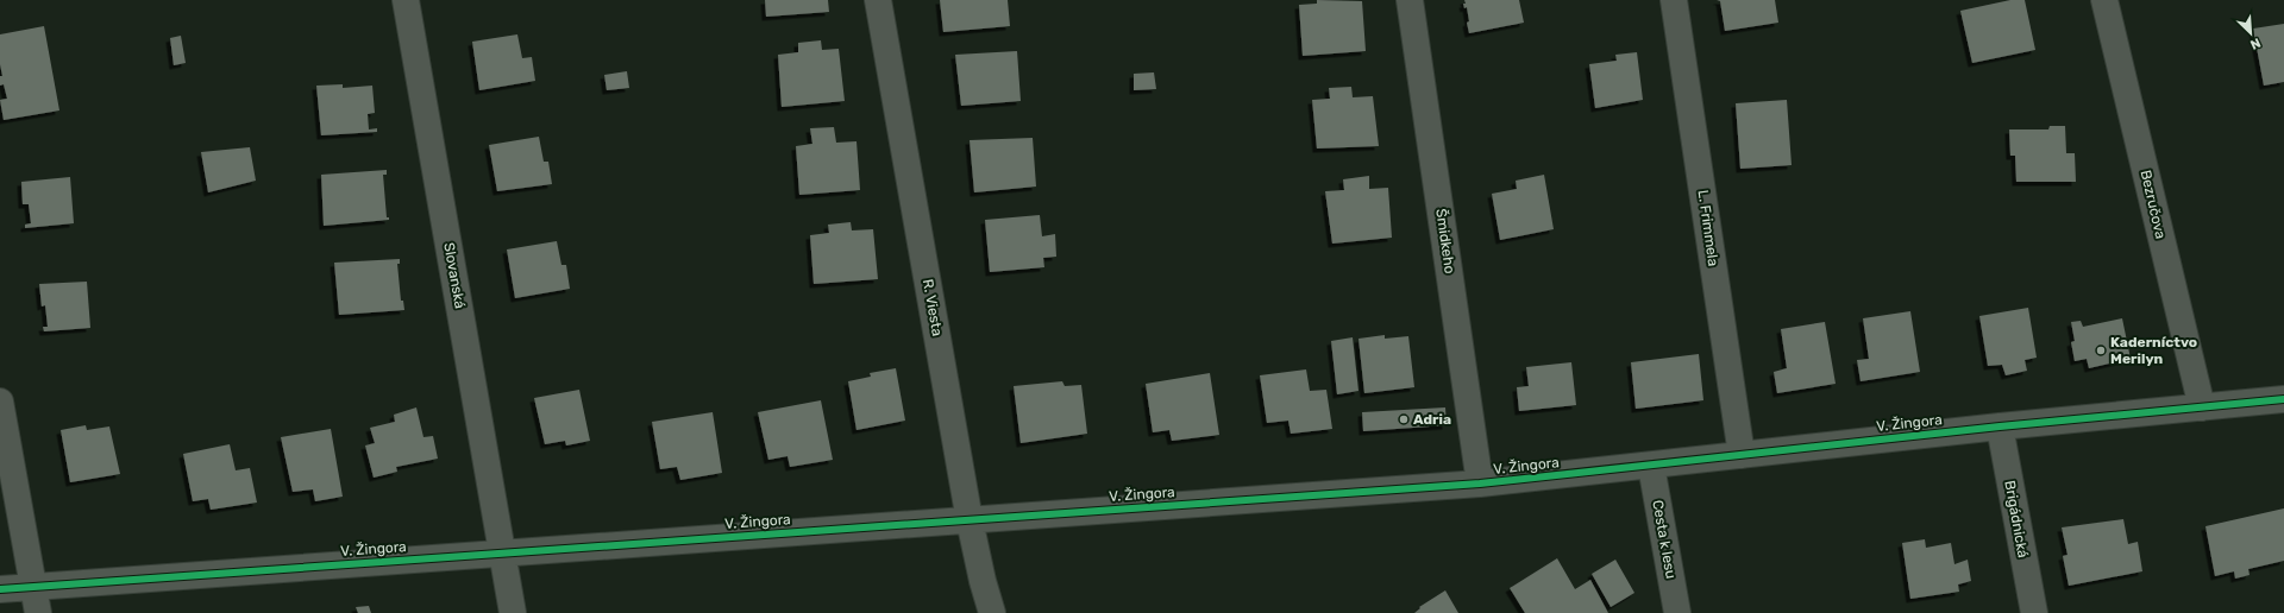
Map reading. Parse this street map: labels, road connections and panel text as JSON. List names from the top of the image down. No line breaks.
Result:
{"streets":{"street":["Bezručova","L. Frimmela","Šmidkeho","Slovanská","R. Viesta","V. Žingora","Brigádnická","Cesta k lesu"]},"crossings":[["Bezručova","V. Žingora"],["L. Frimmela","V. Žingora"],["Šmidkeho","V. Žingora"],["Slovanská","V. Žingora"],["R. Viesta","V. Žingora"],["V. Žingora","Brigádnická"],["V. Žingora","Cesta k lesu"]],"places":["Kaderníctvo Merilyn","Adria"],"north":"bottom right"}
